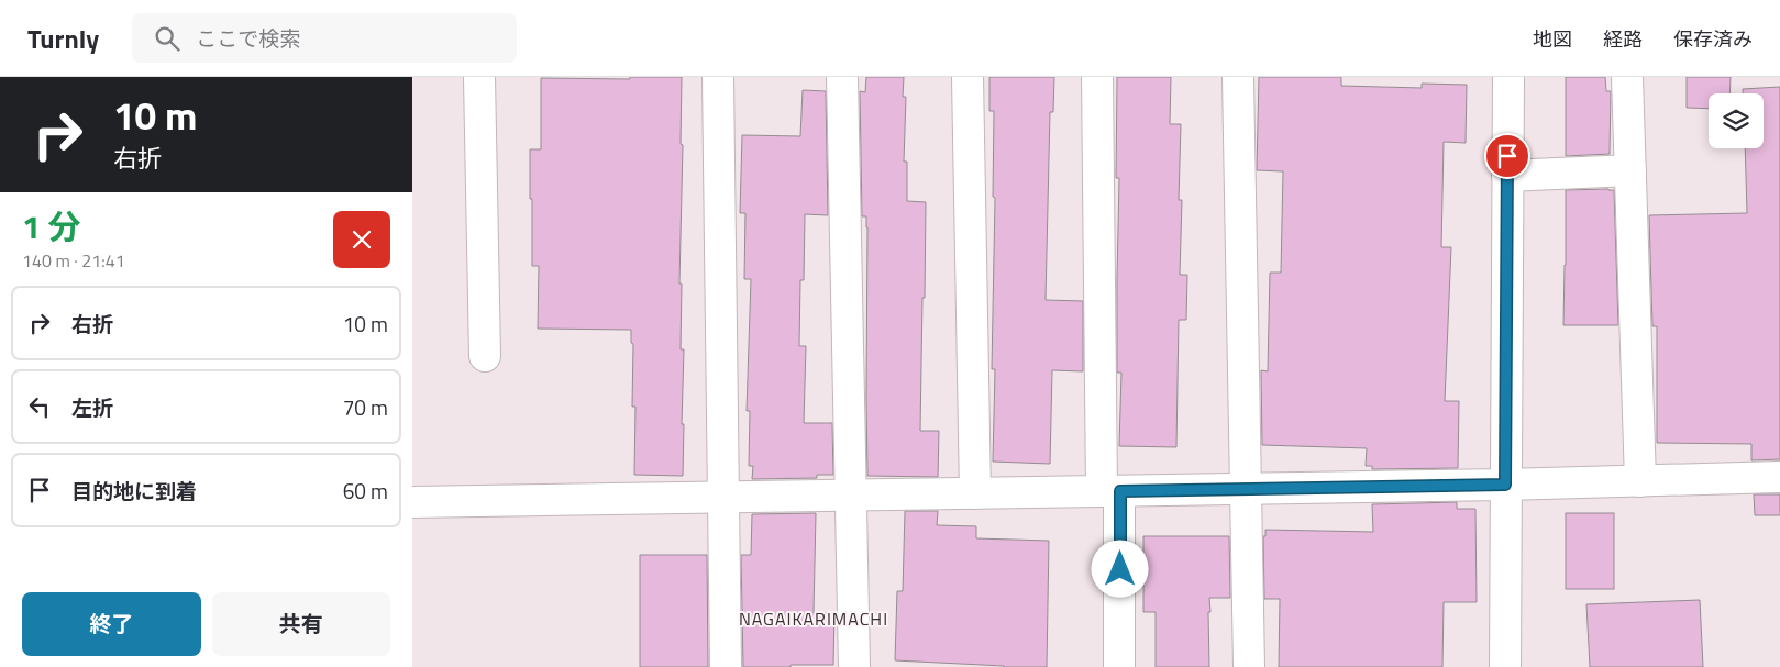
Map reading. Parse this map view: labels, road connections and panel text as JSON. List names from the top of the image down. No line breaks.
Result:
{"districts":["NAGAIKARIMACHI"],"page":{"header":"Turnly","search":"ここで検索","nav":["地図","経路","保存済み"],"turn":["10 m","右折"],"heading":["1 分","140 m · 21:41"],"list":[{"name":"右折","value":"10 m"},{"name":"左折","value":"70 m"},{"name":"目的地に到着","value":"60 m"}],"buttons":["終了","共有"]}}
